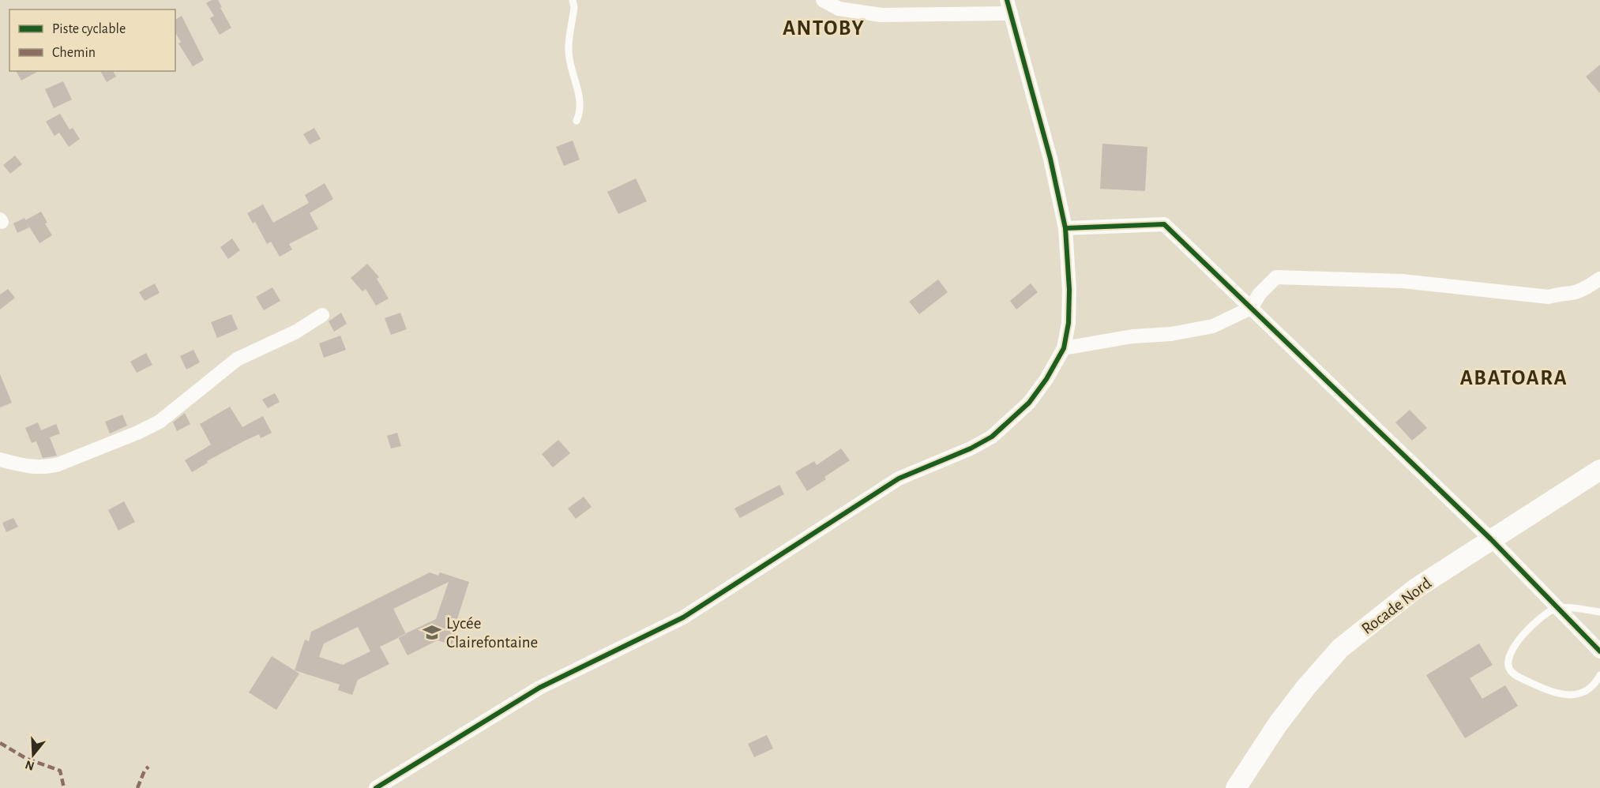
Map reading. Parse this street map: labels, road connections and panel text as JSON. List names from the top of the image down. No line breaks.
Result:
{"streets":{"main road":["Rocade Nord"]},"districts":["ANTOBY","ABATOARA"],"places":{"school or university":["Lycée Clairefontaine"]},"legend":["Piste cyclable","Chemin"],"north":"bottom"}
